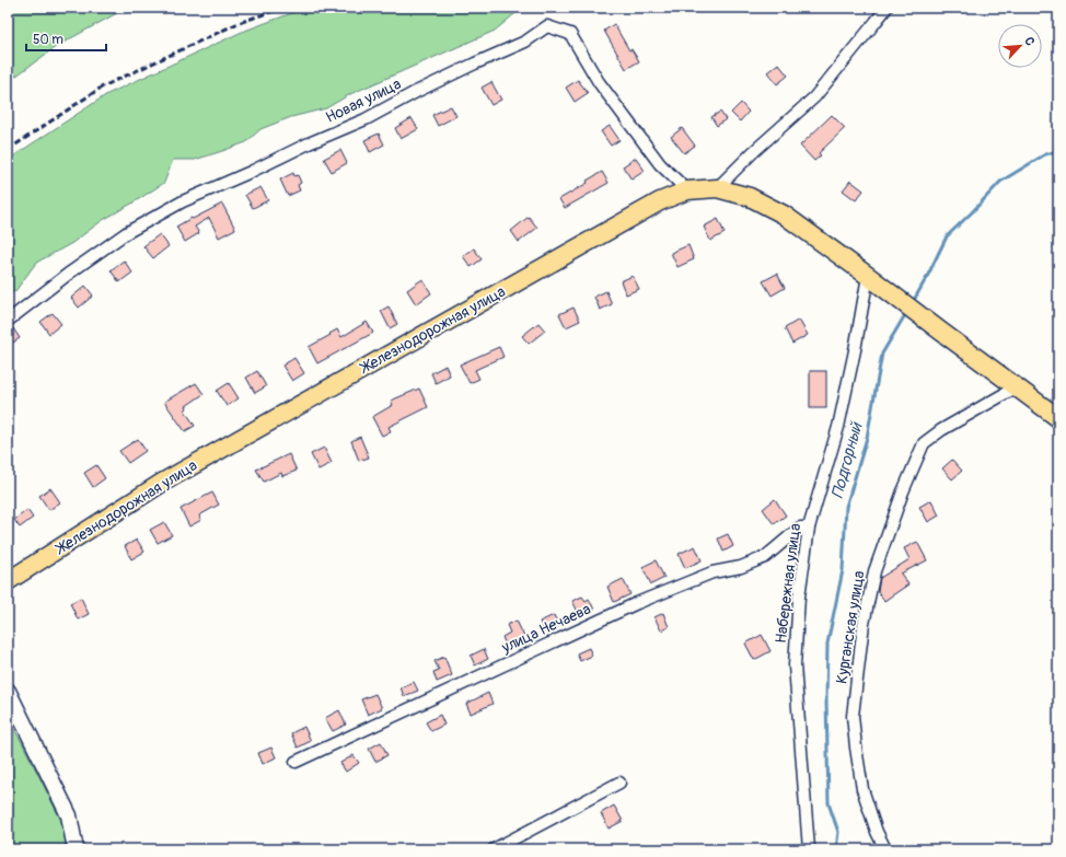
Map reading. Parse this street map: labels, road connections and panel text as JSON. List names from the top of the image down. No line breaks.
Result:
{"streets":{"main road":["Железнодорожная улица"],"street":["Новая улица","Набережная улица","Курганская улица","улица Нечаева"]},"crossings":[["Новая улица","Железнодорожная улица"],["Железнодорожная улица","Набережная улица"],["Набережная улица","улица Нечаева"]],"water":["Подгорный"],"scale_bar":"50 m","north":"top right"}
